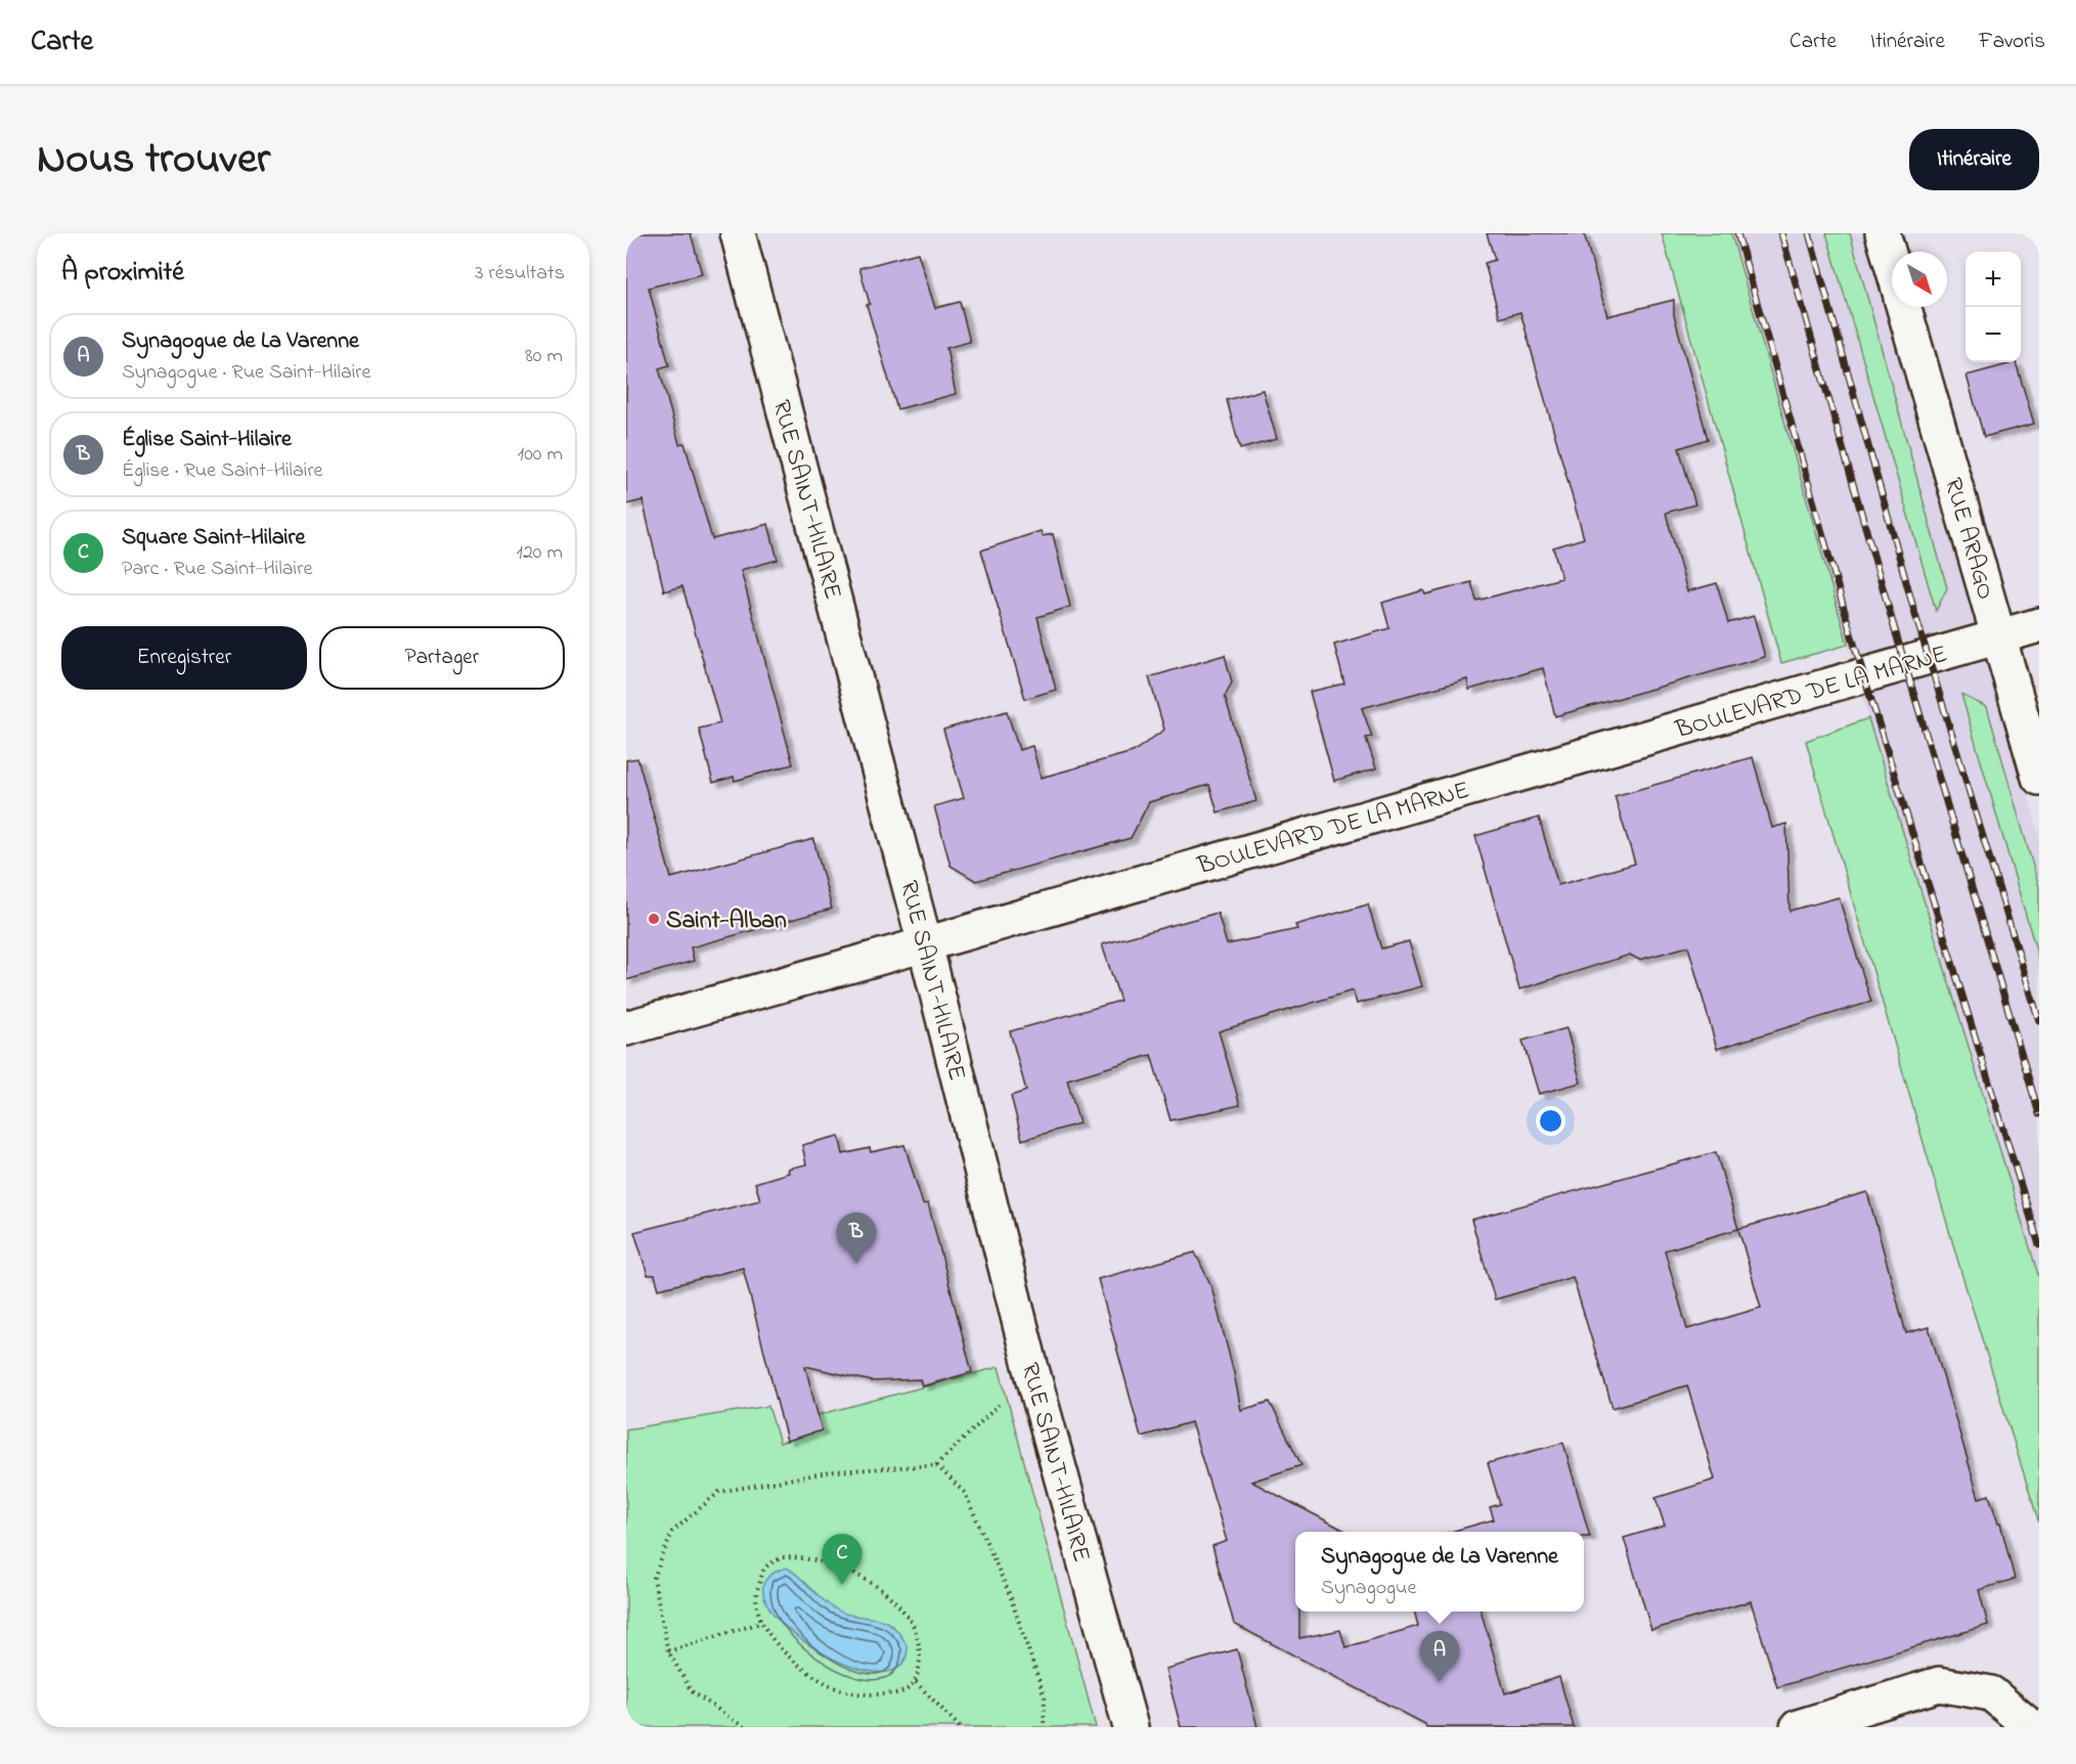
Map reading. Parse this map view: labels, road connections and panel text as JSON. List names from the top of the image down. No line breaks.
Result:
{"streets":{"street":["RUE SAINT-HILAIRE","RUE ARAGO","BOULEVARD DE LA MARNE"]},"crossings":[["RUE SAINT-HILAIRE","BOULEVARD DE LA MARNE"],["RUE ARAGO","BOULEVARD DE LA MARNE"]],"places":["Saint-Alban"],"north":"bottom right","page":{"header":"Carte","nav":["Carte","Itinéraire","Favoris"],"title":"Nous trouver","buttons":["Itinéraire",["Enregistrer","Partager"]],"heading":["À proximité","3 résultats"],"map_buttons":["+","−"],"list":[{"mark":"A","name":"Synagogue de La Varenne","note":"Synagogue · Rue Saint-Hilaire","value":"80 m"},{"mark":"B","name":"Église Saint-Hilaire","note":"Église · Rue Saint-Hilaire","value":"100 m"},{"mark":"C","name":"Square Saint-Hilaire","note":"Parc · Rue Saint-Hilaire","value":"120 m"}],"pins":["B","C","A"],"popup":["Synagogue de La Varenne","Synagogue"]}}
